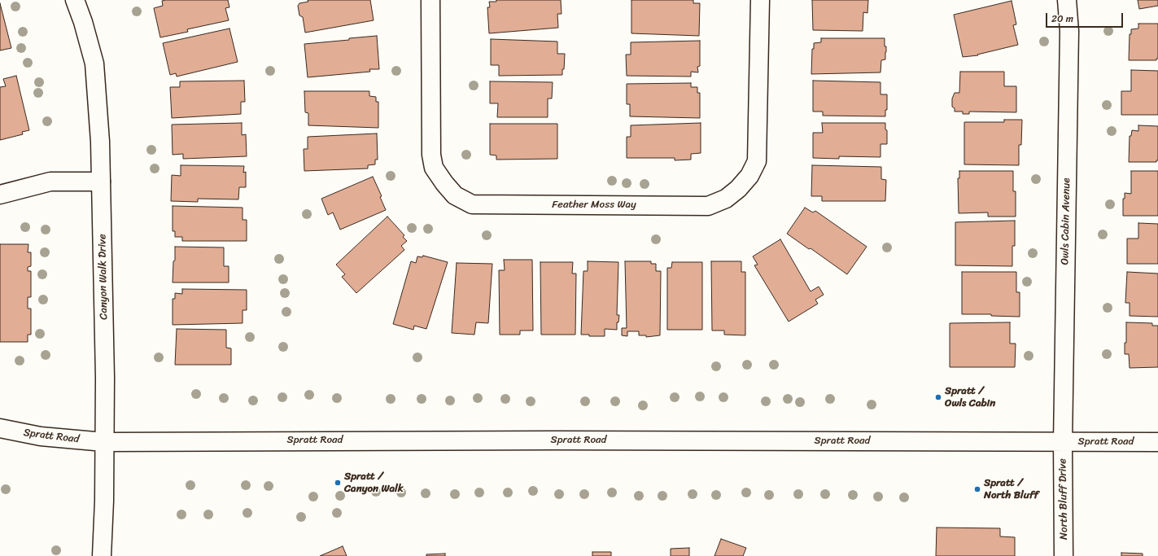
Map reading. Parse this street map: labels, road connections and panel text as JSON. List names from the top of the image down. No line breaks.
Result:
{"streets":{"street":["Feather Moss Way","Owls Cabin Avenue","Canyon Walk Drive","Spratt Road","North Bluff Drive"]},"crossings":[["Owls Cabin Avenue","Spratt Road"],["Owls Cabin Avenue","North Bluff Drive"],["Canyon Walk Drive","Spratt Road"],["Spratt Road","North Bluff Drive"]],"places":["Spratt / Owls Cabin","Spratt / Canyon Walk","Spratt / North Bluff"],"scale_bar":"20 m"}
